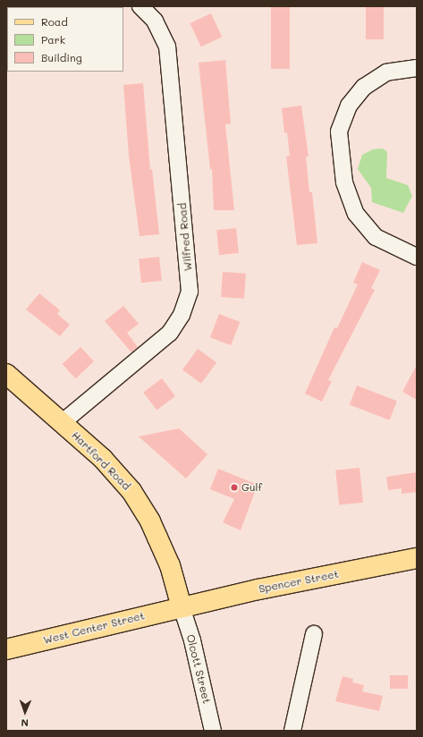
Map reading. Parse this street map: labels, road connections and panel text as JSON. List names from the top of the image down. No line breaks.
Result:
{"streets":{"main road":["Hartford Road","Spencer Street","West Center Street"],"street":["Wilfred Road","Olcott Street"]},"crossings":[["Wilfred Road","Hartford Road"],["Hartford Road","Spencer Street"],["Hartford Road","West Center Street"],["Hartford Road","Olcott Street"],["Spencer Street","West Center Street"],["Spencer Street","Olcott Street"],["West Center Street","Olcott Street"]],"places":["Gulf"],"legend":["Road","Park","Building"],"north":"bottom"}
